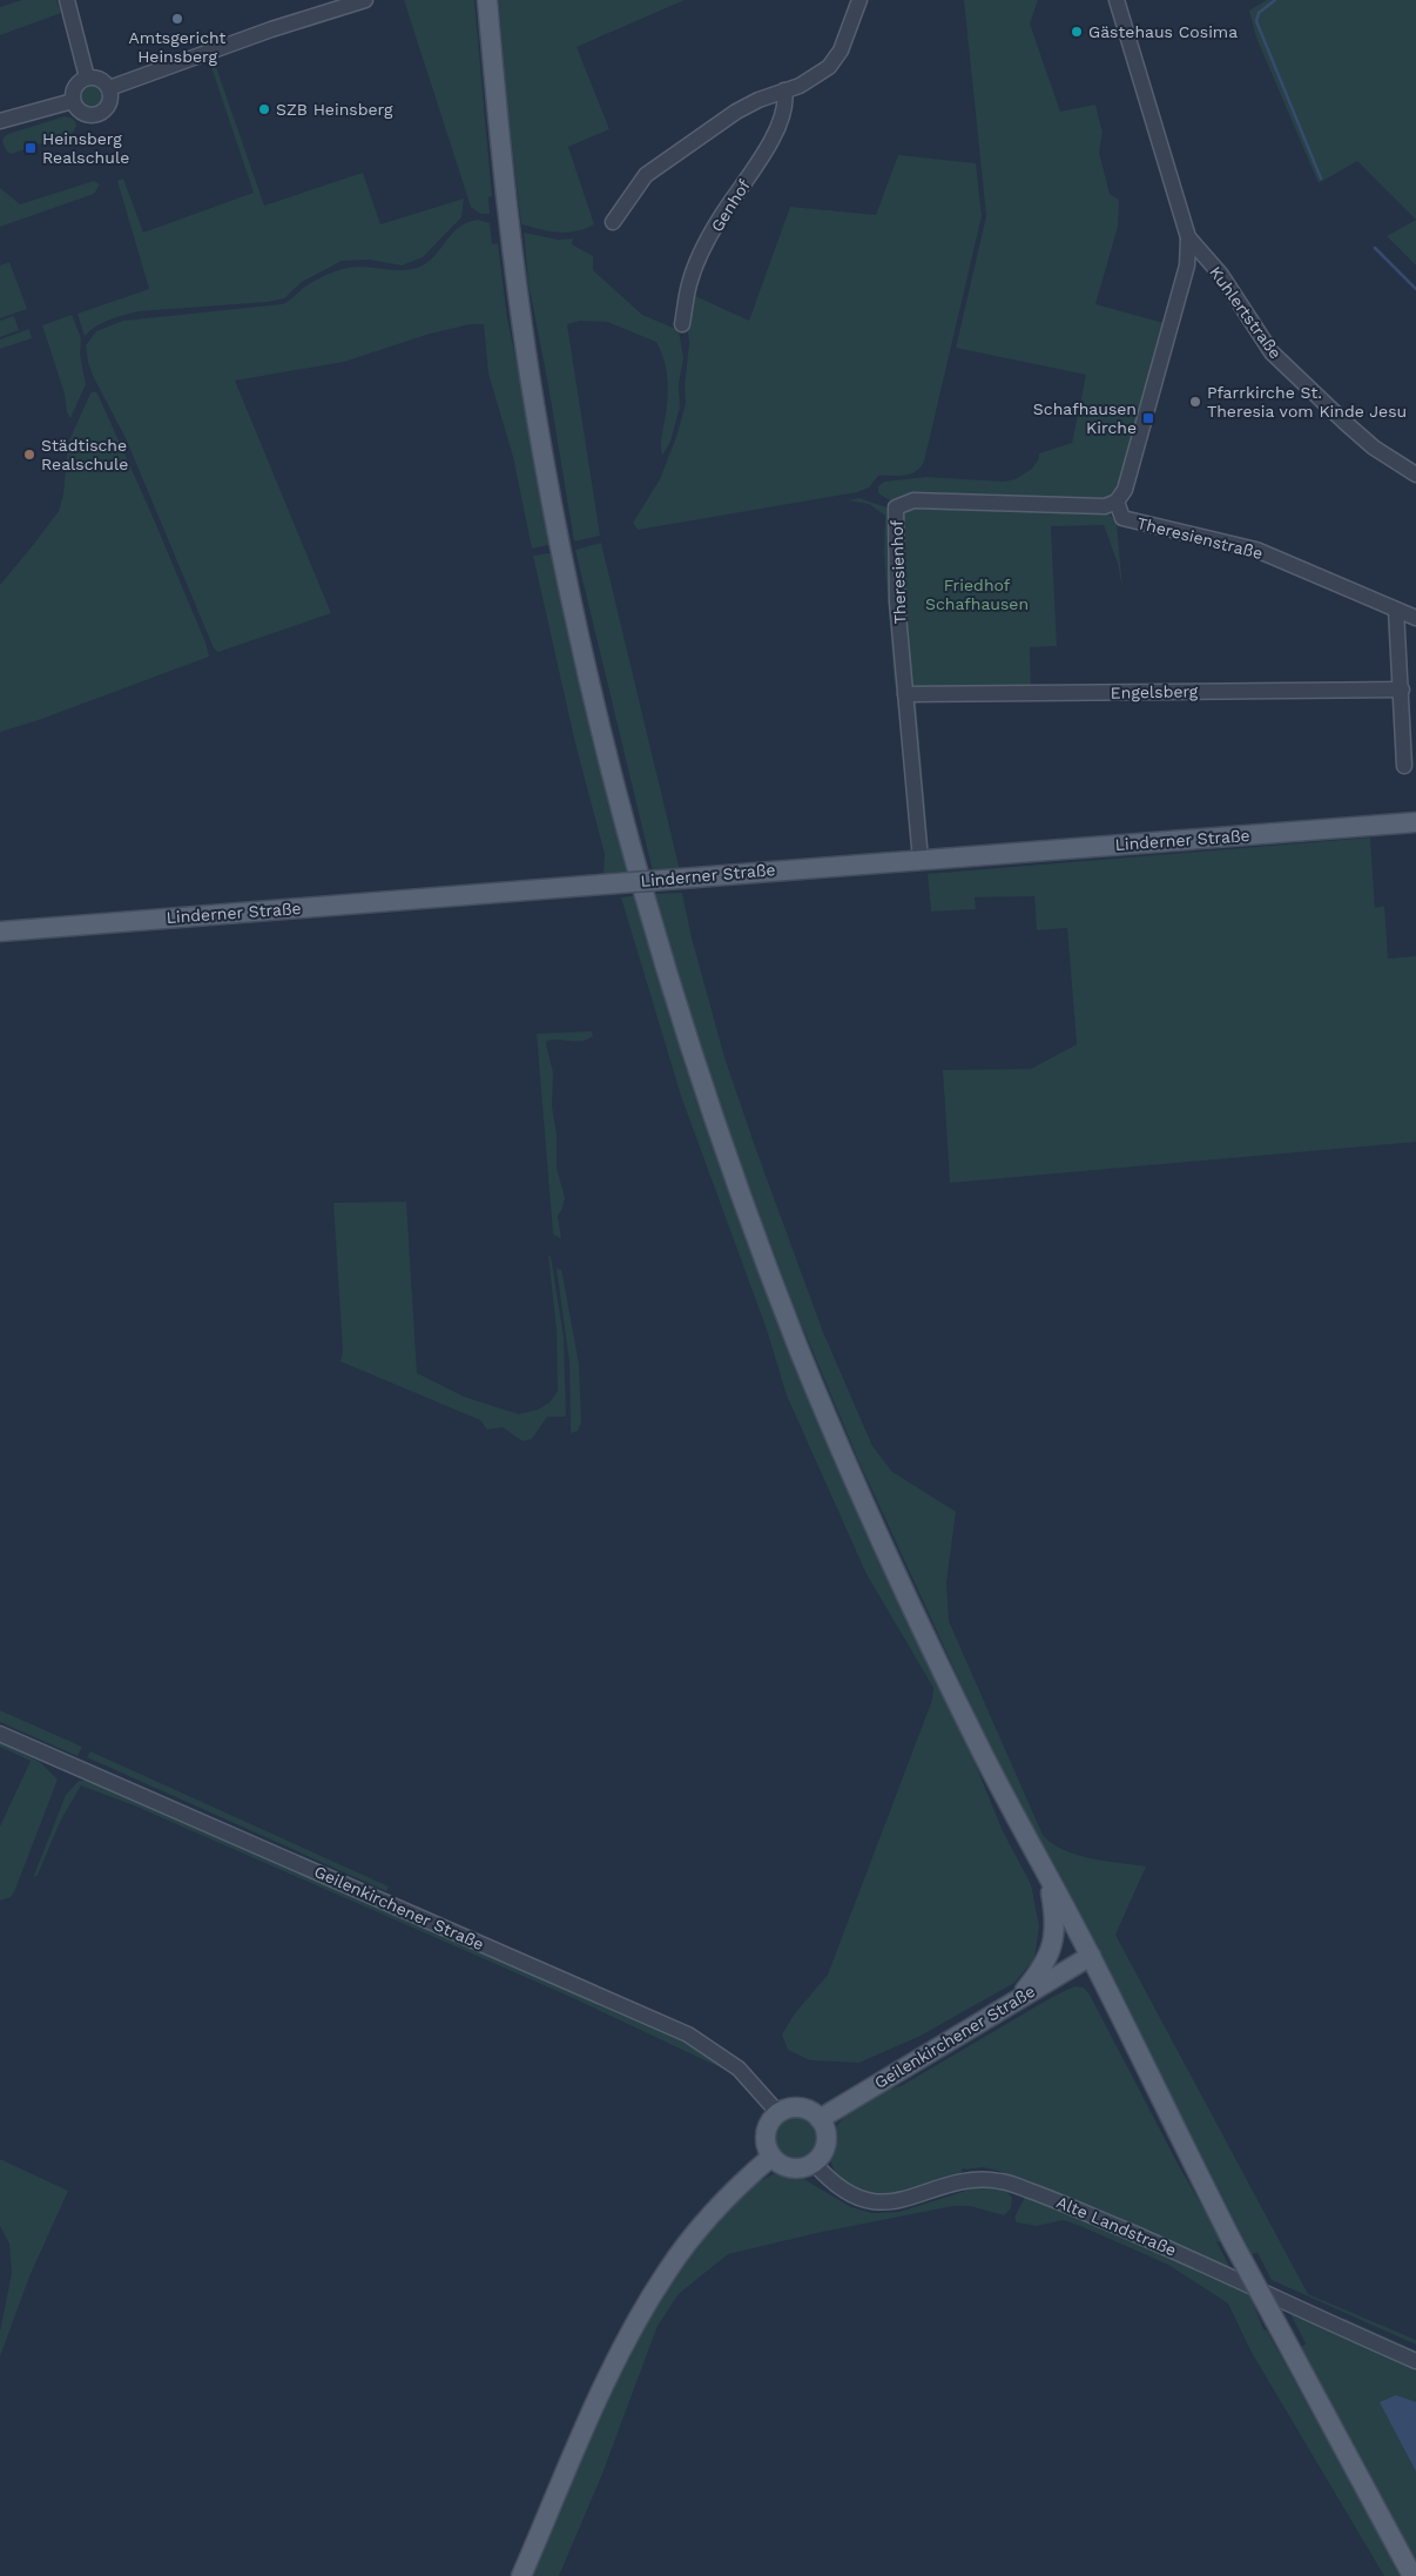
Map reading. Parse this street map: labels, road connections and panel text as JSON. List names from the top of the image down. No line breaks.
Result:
{"streets":{"main road":["Linderner Straße","Geilenkirchener Straße"],"street":["Genhof","Kuhlertstraße","Theresienstraße","Theresienhof","Engelsberg","Alte Landstraße"]},"crossings":[["Theresienstraße","Theresienhof"],["Theresienhof","Engelsberg"],["Theresienhof","Linderner Straße"],["Geilenkirchener Straße","Alte Landstraße"]],"parks":["Friedhof Schafhausen"],"places":{"other":["Amtsgericht Heinsberg","Gästehaus Cosima","SZB Heinsberg","Pfarrkirche St. Theresia vom Kinde Jesu","Städtische Realschule"],"transit":["Heinsberg Realschule","Schafhausen Kirche"]}}
